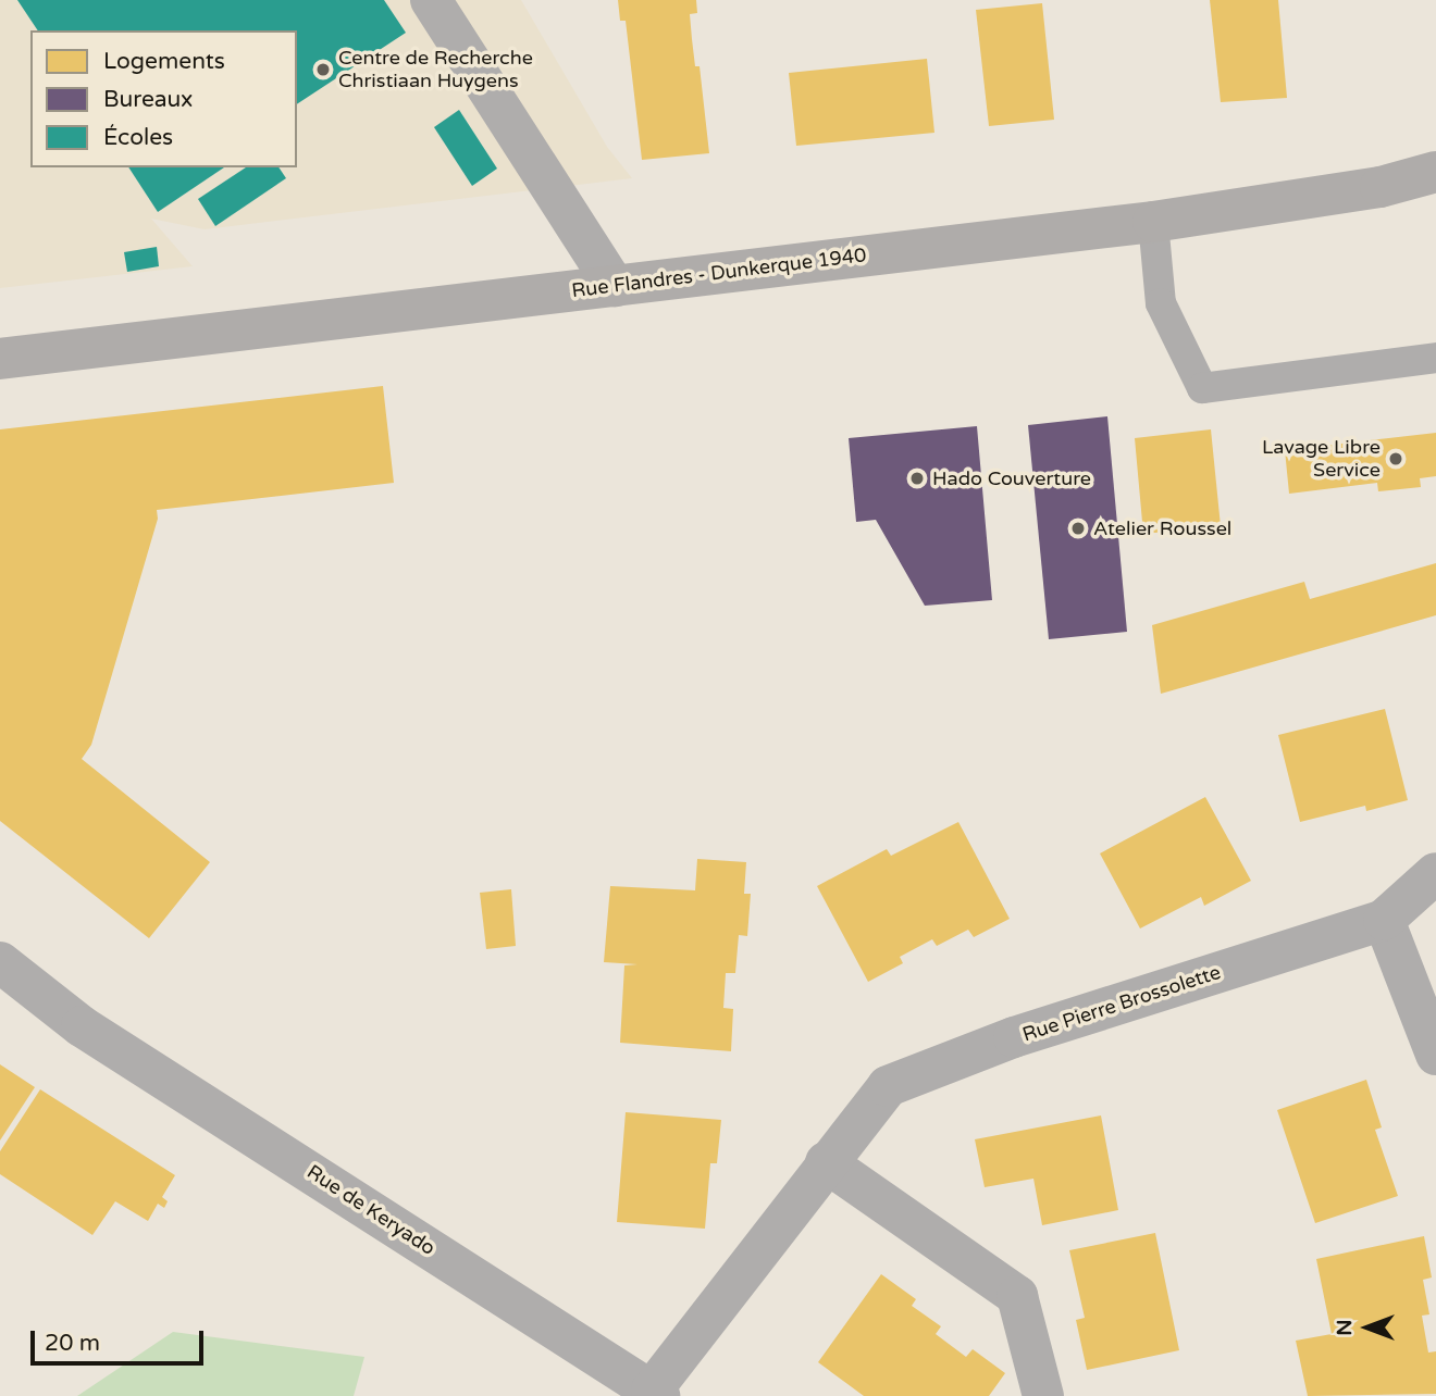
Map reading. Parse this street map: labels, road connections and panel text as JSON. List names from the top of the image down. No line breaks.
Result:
{"streets":{"street":["Rue Flandres - Dunkerque 1940","Rue Pierre Brossolette","Rue de Keryado"]},"crossings":[["Rue Pierre Brossolette","Rue de Keryado"]],"places":["Centre de Recherche Christiaan Huygens","Lavage Libre Service","Hado Couverture","Atelier Roussel"],"legend":["Logements","Bureaux","Écoles"],"scale_bar":"20 m","north":"left"}
